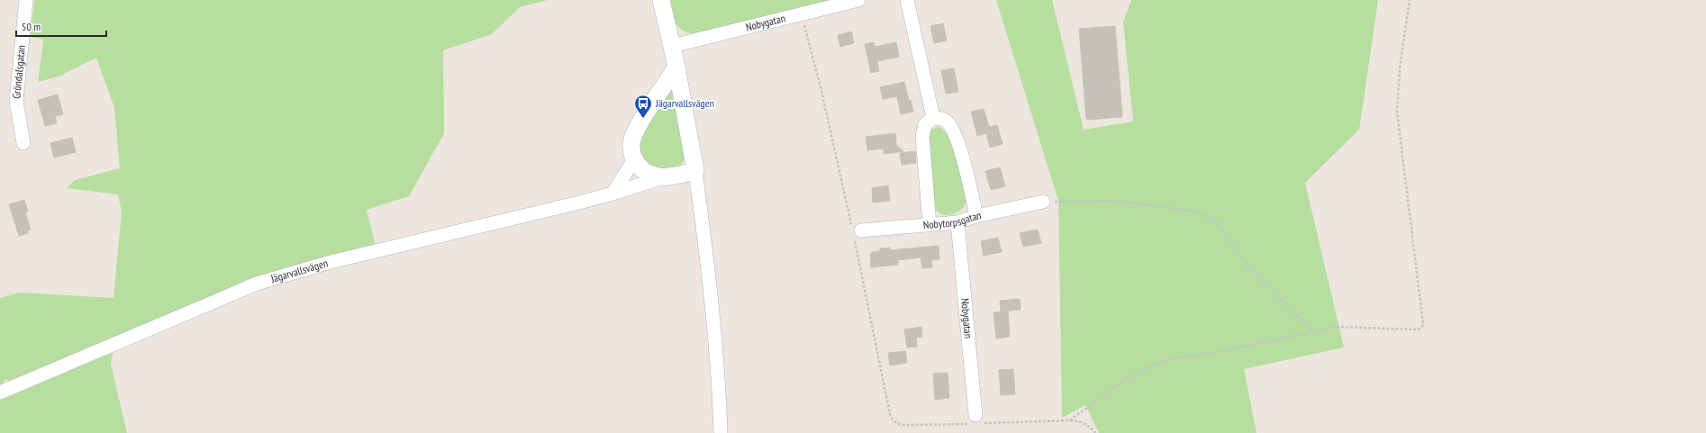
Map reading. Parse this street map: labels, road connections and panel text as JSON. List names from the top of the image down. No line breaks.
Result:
{"streets":{"street":["Nobygatan","Gröndalsgatan","Nobytorpsgatan","Jägarvallsvägen"]},"crossings":[["Nobygatan","Nobytorpsgatan"]],"places":{"bus stop":["Jägarvallsvägen"]},"scale_bar":"50 m"}
